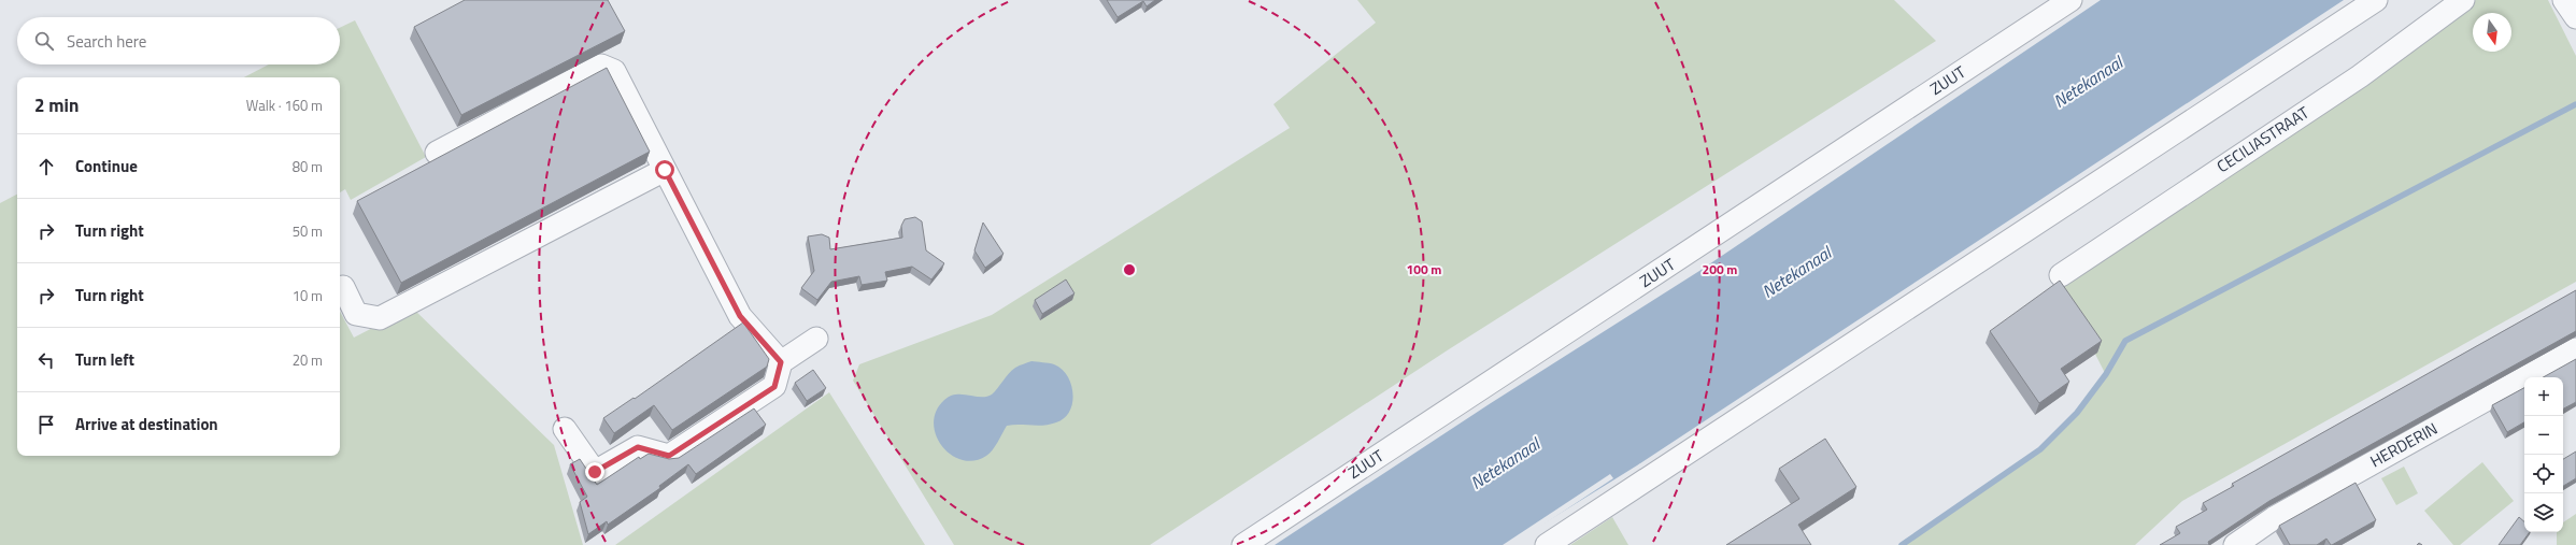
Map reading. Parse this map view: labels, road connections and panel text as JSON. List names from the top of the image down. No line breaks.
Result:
{"streets":{"street":["ZUUT","CECILIASTRAAT","HERDERIN"]},"water":["Netekanaal"],"north":"bottom","page":{"search":"Search here","heading":["2 min","Walk · 160 m"],"list":[["Continue","80 m"],["Turn right","50 m"],["Turn right","10 m"],["Turn left","20 m"],"Arrive at destination"],"map_buttons":["+","−"]},"rings":["100 m","200 m"]}
